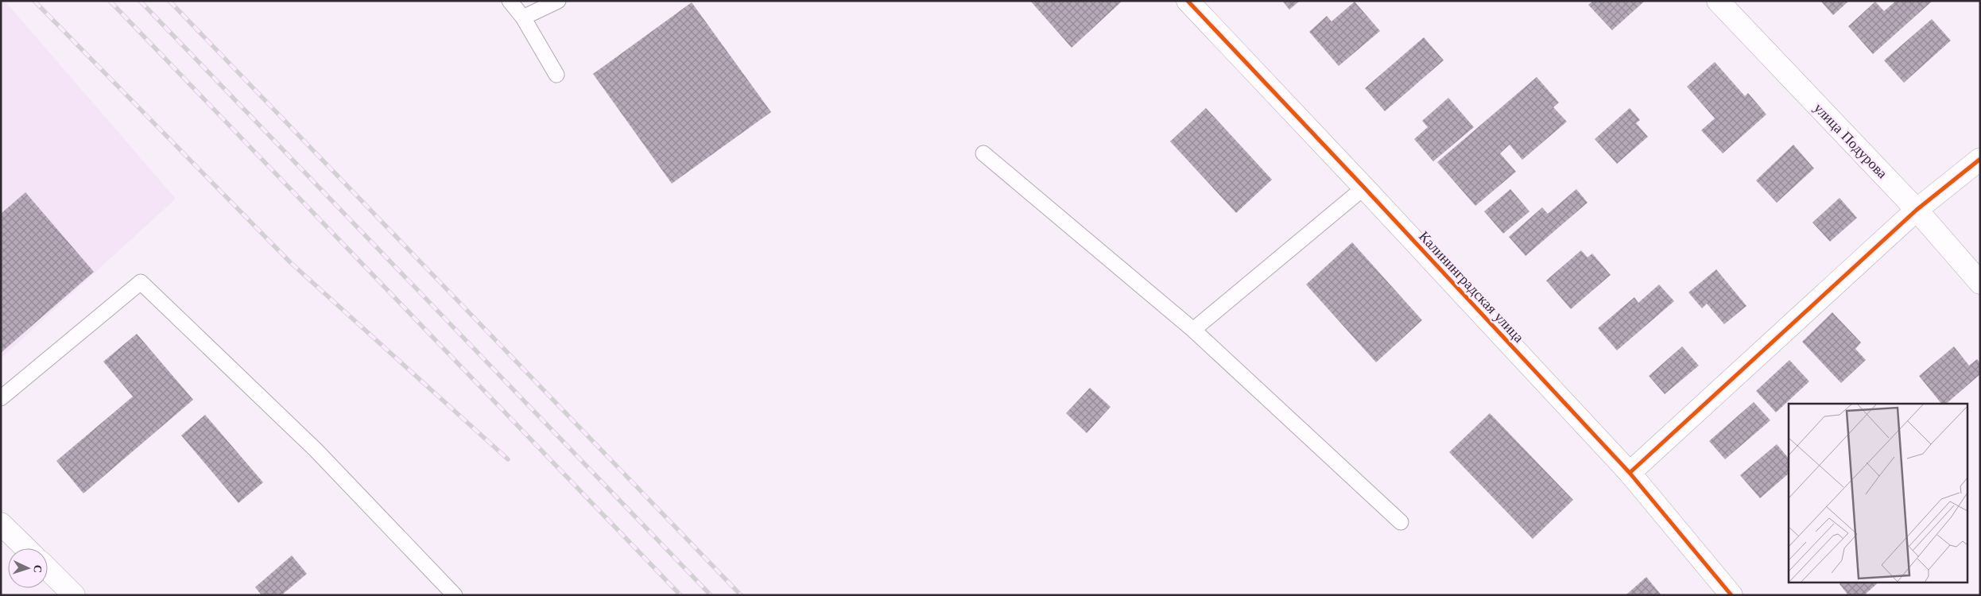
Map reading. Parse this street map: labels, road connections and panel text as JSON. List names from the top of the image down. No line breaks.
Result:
{"streets":{"street":["улица Подурова","Калининградская улица"]},"north":"right"}
